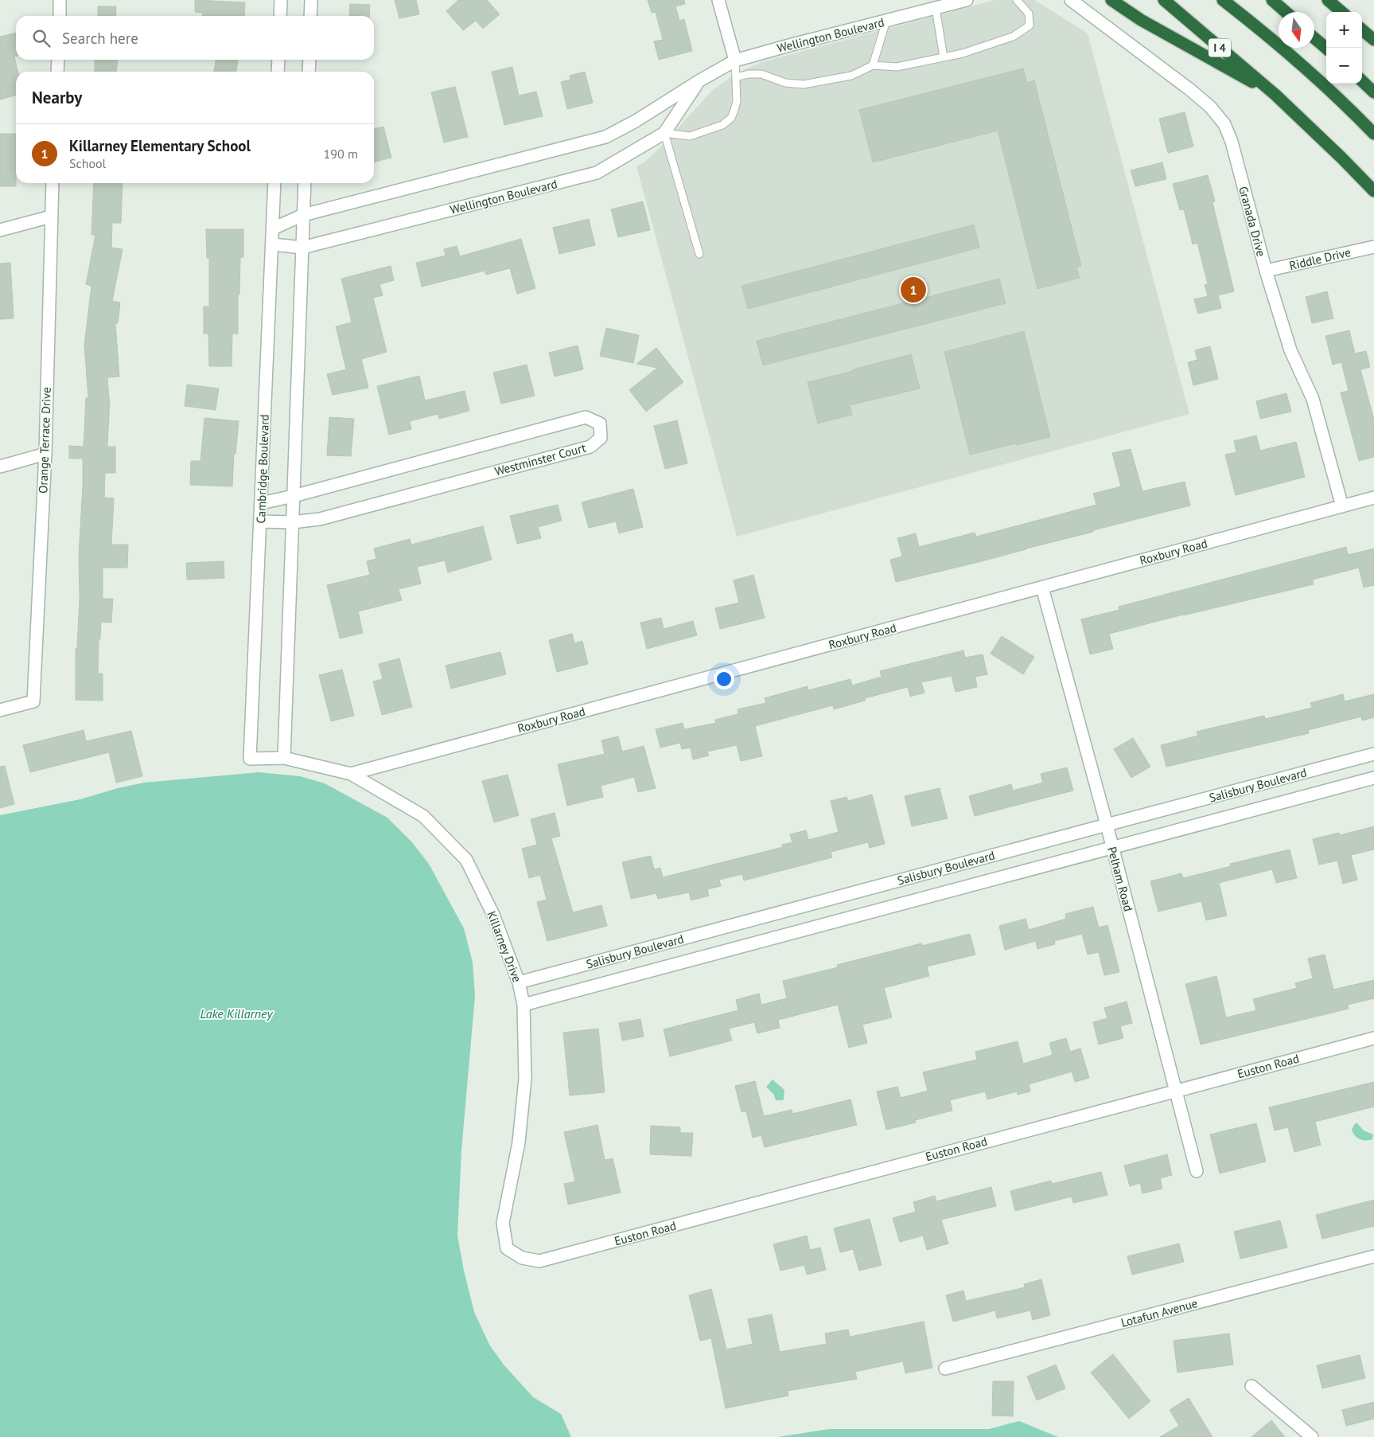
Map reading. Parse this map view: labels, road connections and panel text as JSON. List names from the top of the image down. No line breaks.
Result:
{"streets":{"highway":["I 4"],"street":["Wellington Boulevard","Granada Drive","Riddle Drive","Orange Terrace Drive","Westminster Court","Cambridge Boulevard","Roxbury Road","Salisbury Boulevard","Pelham Road","Killarney Drive","Euston Road","Lotafun Avenue"]},"crossings":[["Wellington Boulevard","Cambridge Boulevard"],["Granada Drive","Riddle Drive"],["Granada Drive","Roxbury Road"],["Westminster Court","Cambridge Boulevard"],["Cambridge Boulevard","Killarney Drive"],["Roxbury Road","Pelham Road"],["Roxbury Road","Killarney Drive"],["Salisbury Boulevard","Pelham Road"],["Salisbury Boulevard","Killarney Drive"],["Pelham Road","Euston Road"],["Killarney Drive","Euston Road"]],"water":["Lake Killarney"],"north":"bottom","page":{"map_buttons":["+","−"],"search":"Search here","heading":"Nearby","list":[{"mark":"1","name":"Killarney Elementary School","note":"School","value":"190 m"}],"pins":"1"}}
